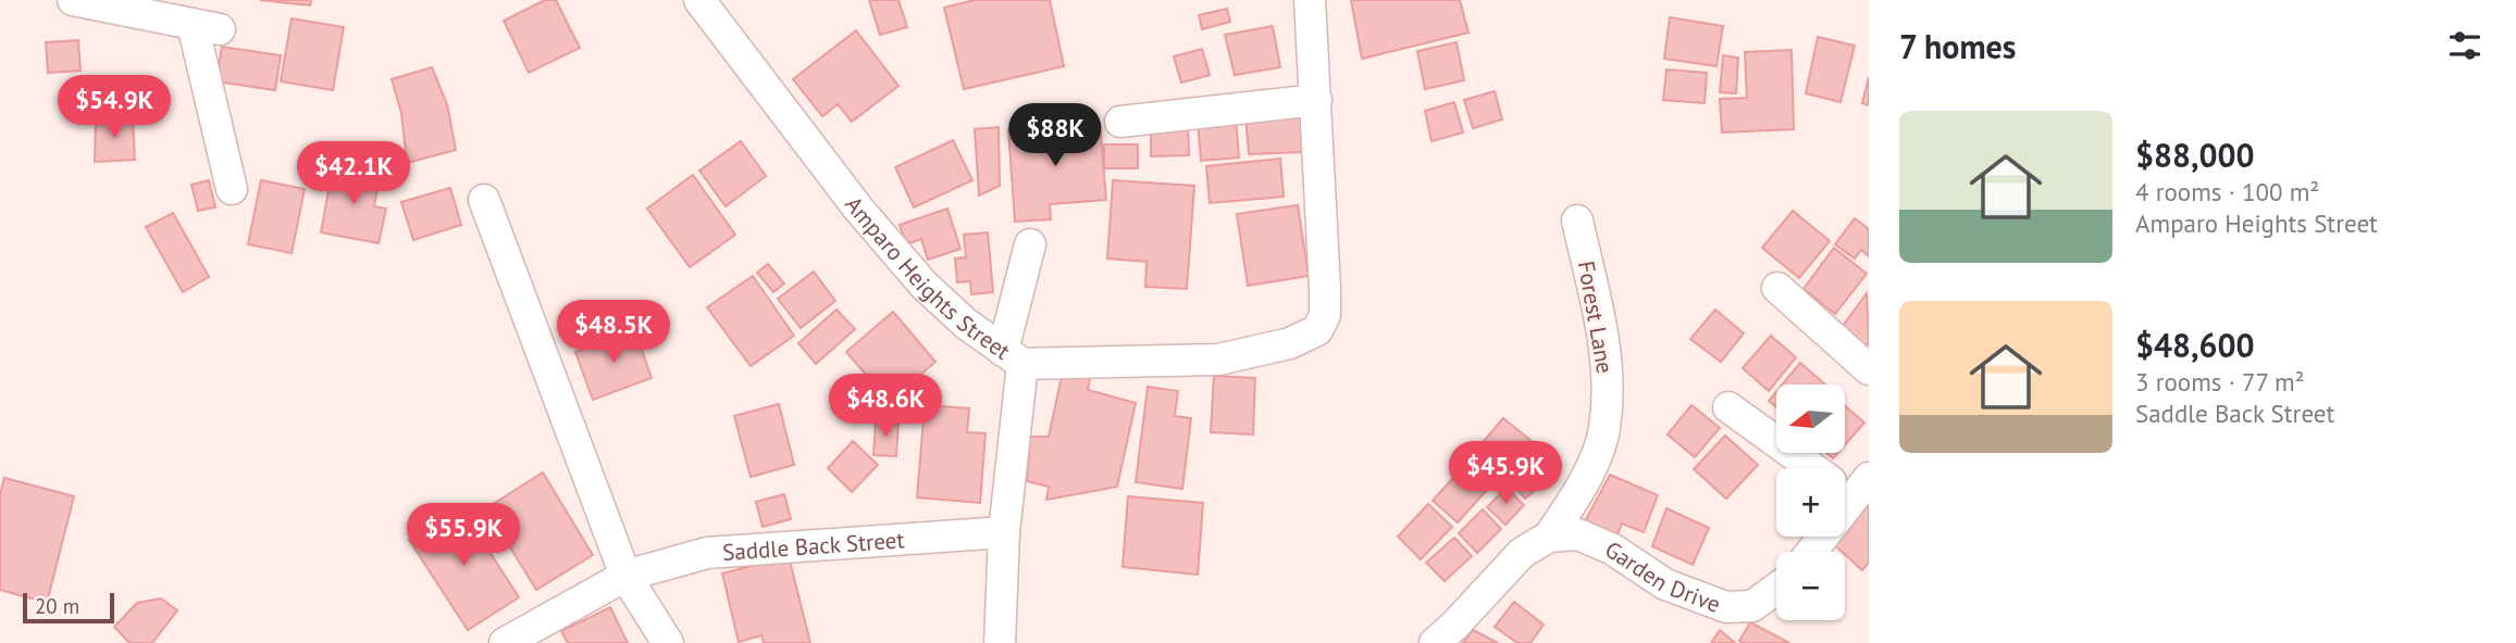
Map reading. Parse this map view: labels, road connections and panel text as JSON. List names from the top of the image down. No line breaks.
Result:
{"streets":{"street":["Amparo Heights Street","Forest Lane","Saddle Back Street","Garden Drive"]},"crossings":[["Amparo Heights Street","Saddle Back Street"],["Forest Lane","Garden Drive"]],"scale_bar":"20 m","north":"left","page":{"heading":"7 homes","price":["$54.9K","$88K","$42.1K","$48.5K","$48.6K","$45.9K","$55.9K"],"list":[{"name":"$88,000","note":"4 rooms · 100 m² · Amparo Heights Street"},{"name":"$48,600","note":"3 rooms · 77 m² · Saddle Back Street"}],"map_buttons":["+","−"],"scale":"20 m"}}
